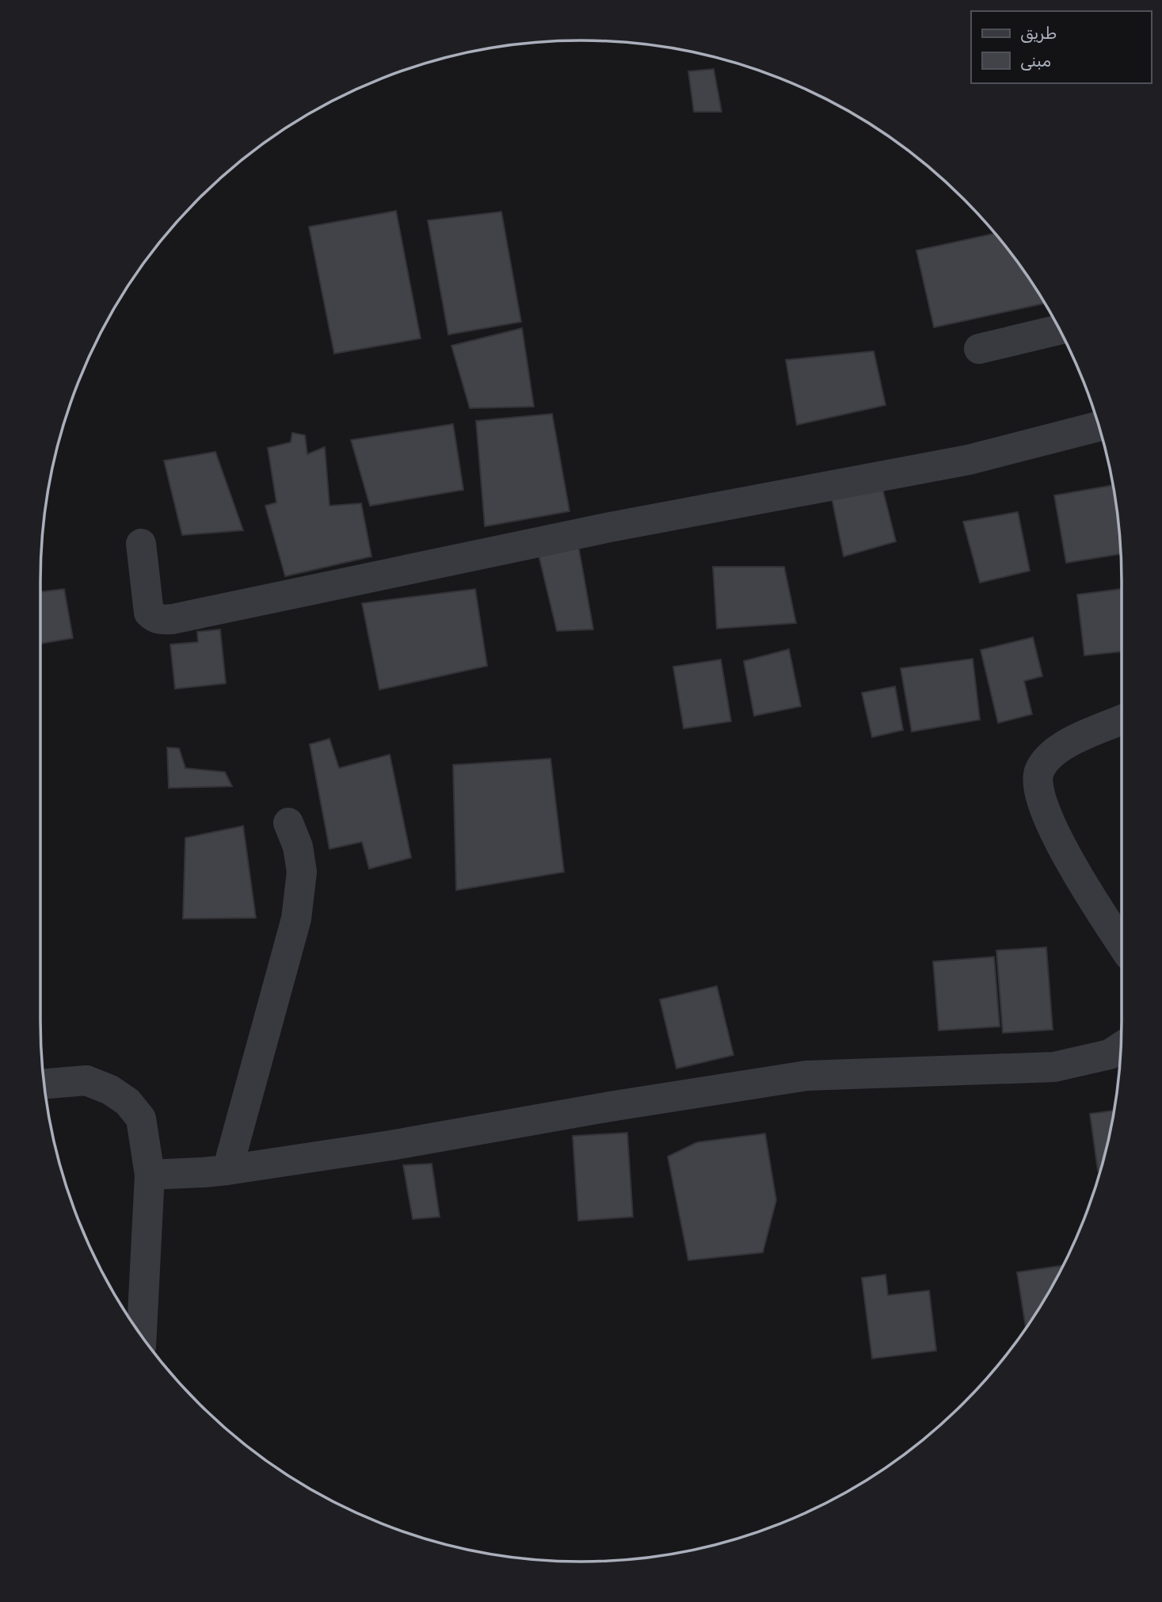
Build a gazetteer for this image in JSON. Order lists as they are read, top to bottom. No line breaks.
{"legend":["طريق","مبنى"]}
